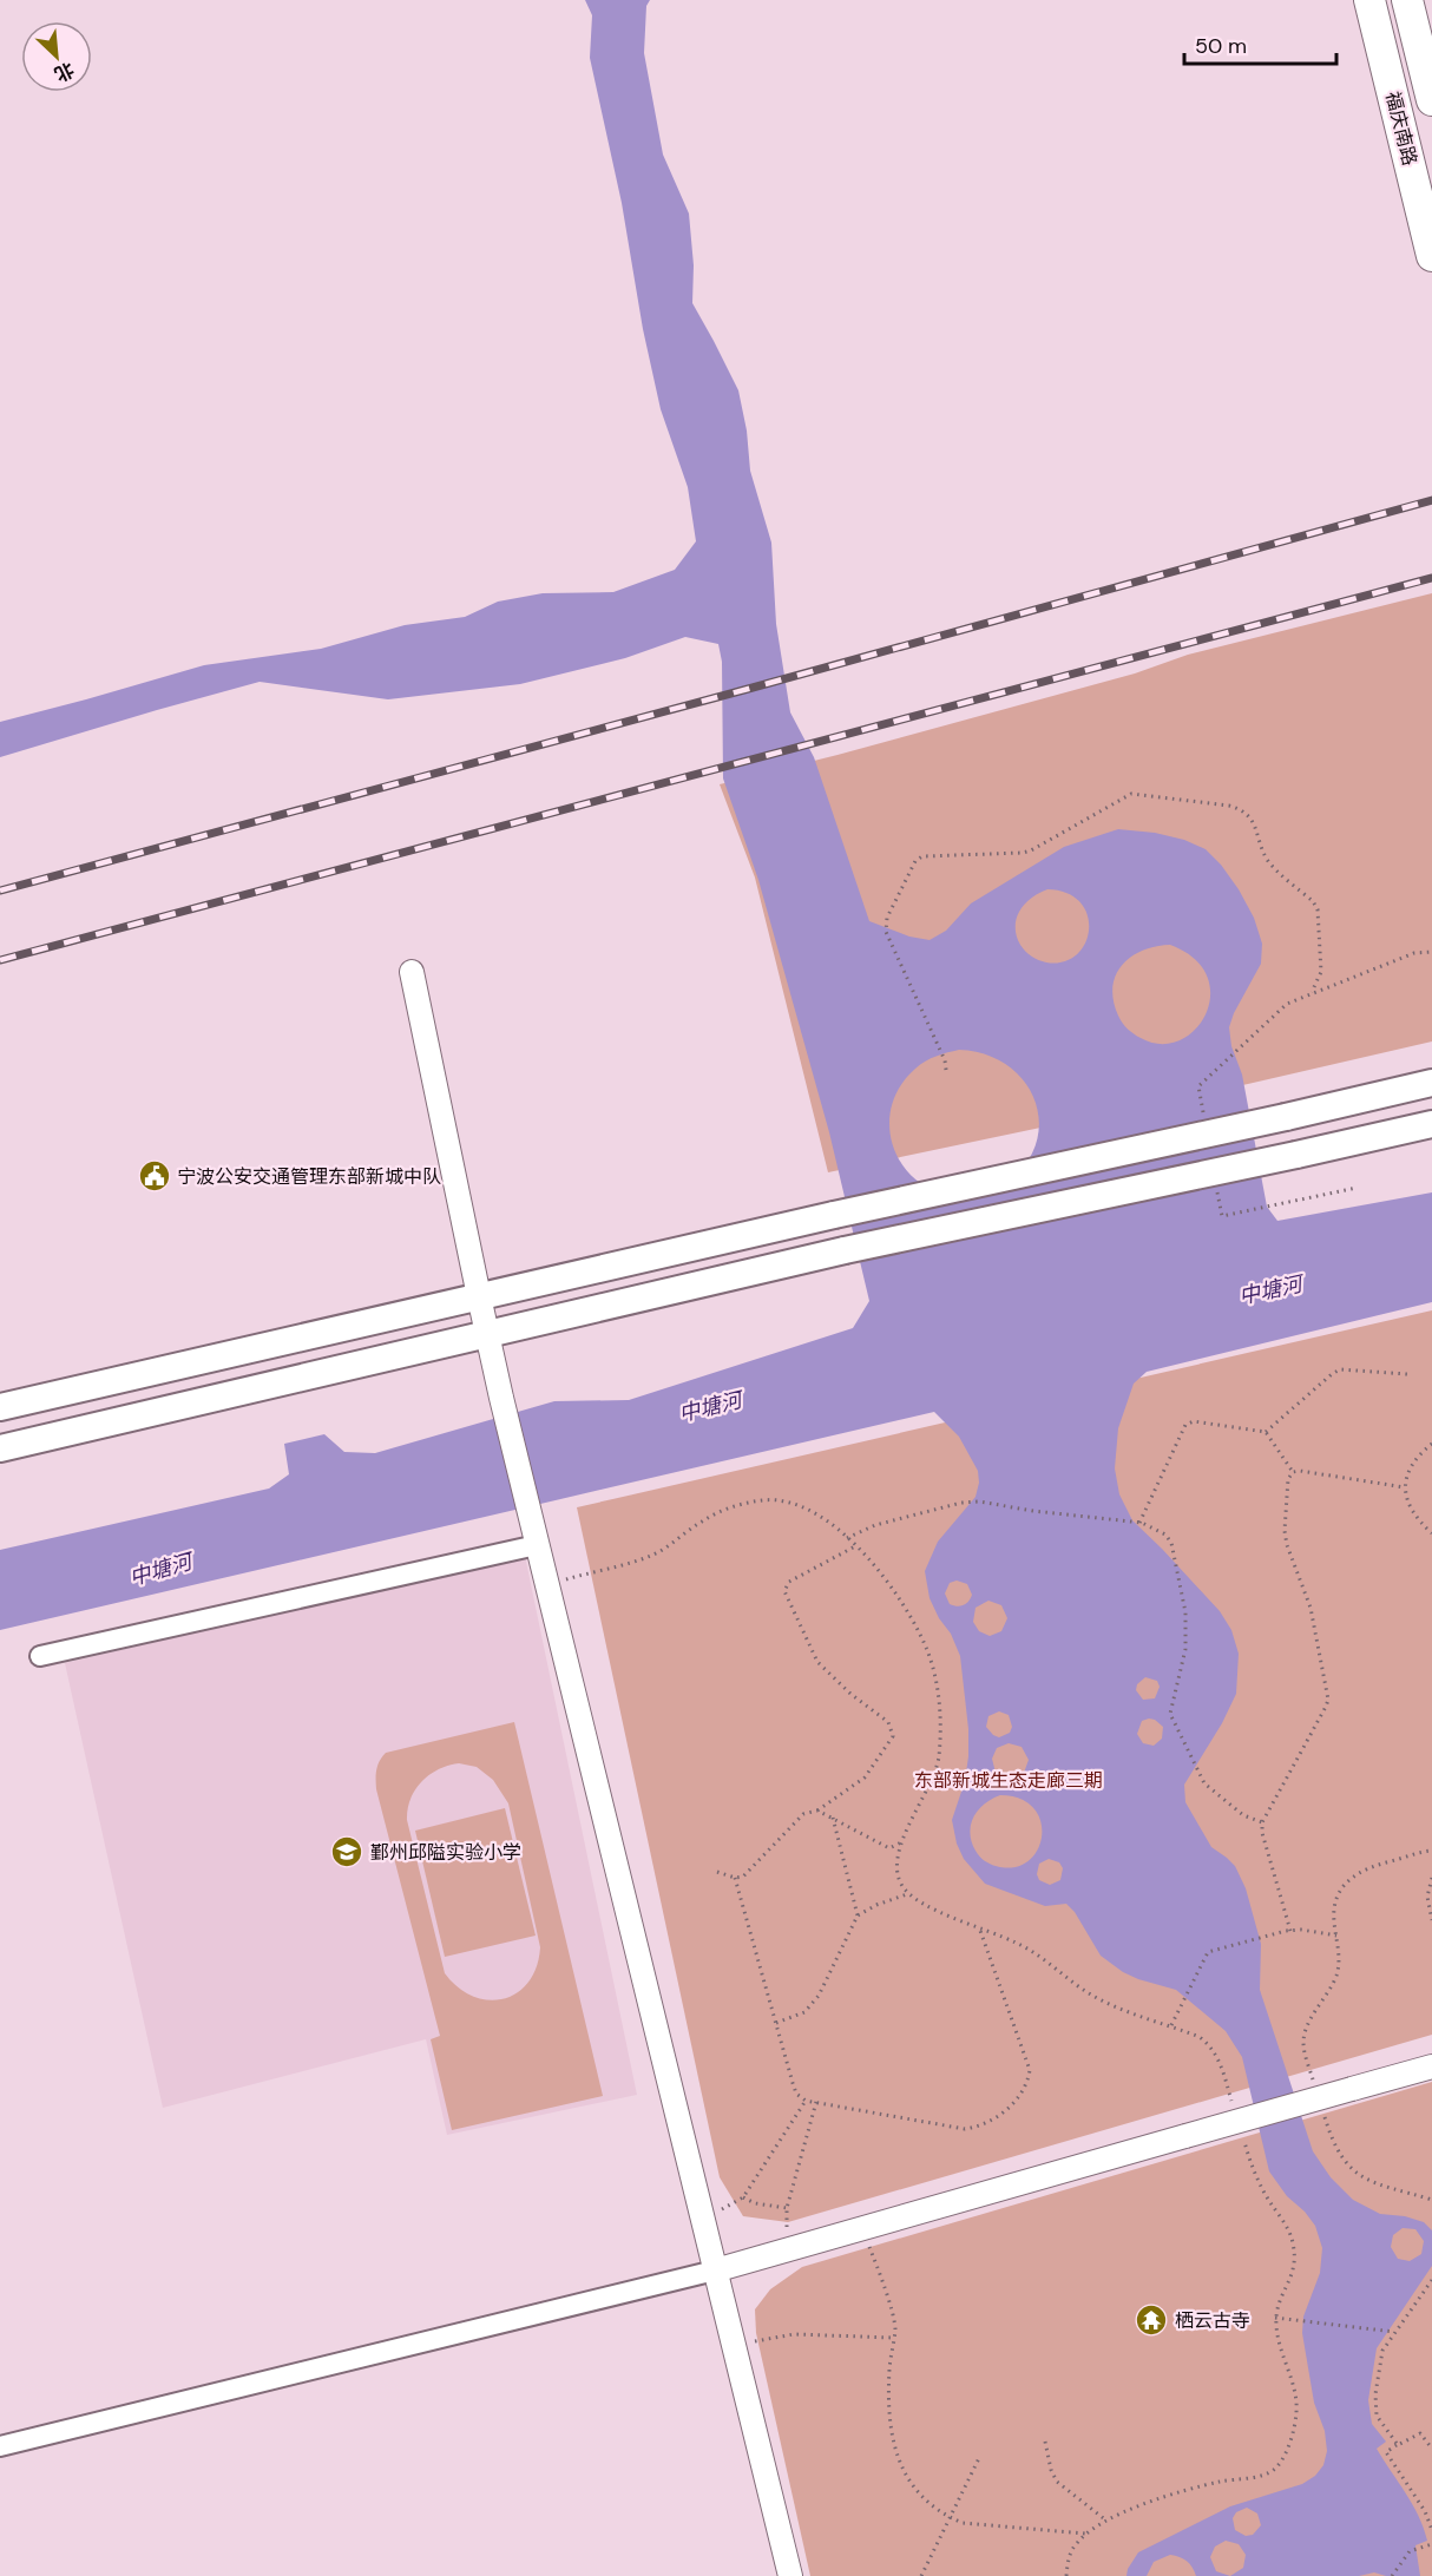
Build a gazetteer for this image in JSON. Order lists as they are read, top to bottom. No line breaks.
{"streets":{"main road":["福庆南路"]},"water":["中塘河"],"parks":["东部新城生态走廊三期"],"places":{"public building":["宁波公安交通管理东部新城中队"],"school or university":["鄞州邱隘实验小学"],"temple":["栖云古寺"]},"scale_bar":"50 m","north":"bottom right"}
